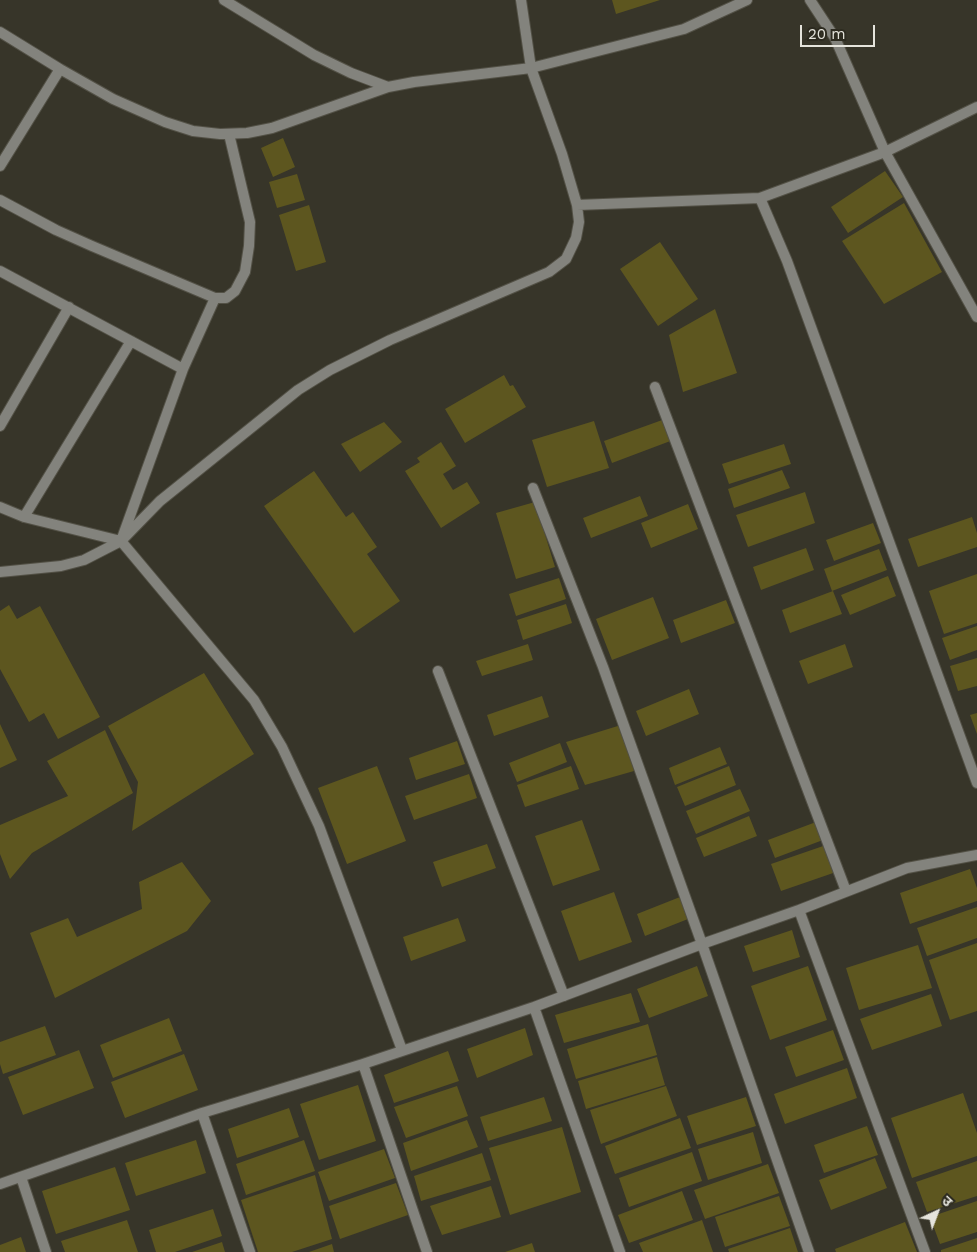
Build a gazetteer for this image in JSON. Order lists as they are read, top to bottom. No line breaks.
{"scale_bar":"20 m","north":"top right"}
